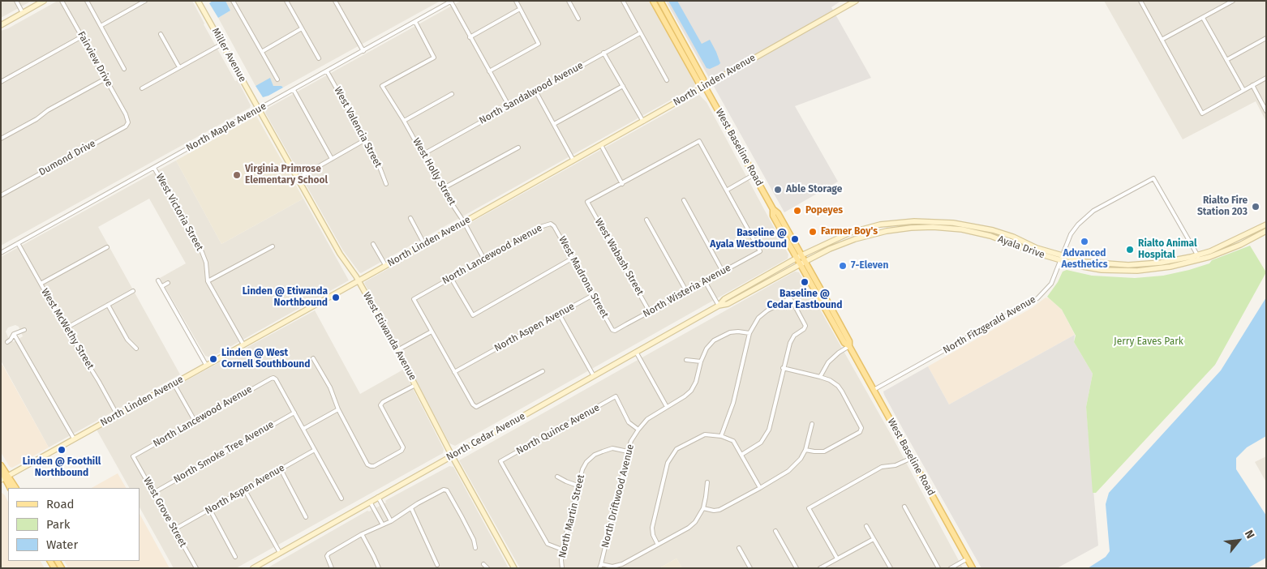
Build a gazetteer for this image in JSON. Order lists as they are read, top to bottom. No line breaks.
{"streets":{"main road":["West Baseline Road"],"street":["Miller Avenue","Fairview Drive","North Linden Avenue","North Sandalwood Avenue","North Maple Avenue","West Valencia Street","Dumond Drive","West Holly Street","West Victoria Street","Ayala Drive","North Lancewood Avenue","West Wabash Street","West Madrona Street","North Wisteria Avenue","North Fitzgerald Avenue","North Aspen Avenue","West McWethy Street","West Etiwanda Avenue","North Quince Avenue","North Cedar Avenue","North Smoke Tree Avenue","North Driftwood Avenue","West Grove Street","North Martin Street"]},"crossings":[["Miller Avenue","North Maple Avenue"],["Miller Avenue","West Etiwanda Avenue"],["Fairview Drive","Dumond Drive"],["North Linden Avenue","West Baseline Road"],["North Linden Avenue","West Holly Street"],["North Linden Avenue","West Victoria Street"],["North Linden Avenue","West McWethy Street"],["North Linden Avenue","West Etiwanda Avenue"],["North Sandalwood Avenue","West Holly Street"],["North Maple Avenue","West Valencia Street"],["North Maple Avenue","West Holly Street"],["North Maple Avenue","West Victoria Street"],["North Maple Avenue","West McWethy Street"],["North Maple Avenue","West Etiwanda Avenue"],["West Baseline Road","Ayala Drive"],["West Baseline Road","North Fitzgerald Avenue"],["West Baseline Road","North Cedar Avenue"],["West Holly Street","North Lancewood Avenue"],["Ayala Drive","North Fitzgerald Avenue"],["Ayala Drive","North Cedar Avenue"],["North Lancewood Avenue","West Madrona Street"],["North Lancewood Avenue","North Smoke Tree Avenue"],["North Lancewood Avenue","West Grove Street"],["West Wabash Street","North Wisteria Avenue"],["West Madrona Street","North Wisteria Avenue"],["West Madrona Street","North Aspen Avenue"],["North Aspen Avenue","West Grove Street"],["West Etiwanda Avenue","North Cedar Avenue"],["North Quince Avenue","North Driftwood Avenue"],["North Quince Avenue","North Martin Street"],["North Smoke Tree Avenue","West Grove Street"],["North Driftwood Avenue","North Martin Street"]],"parks":["Jerry Eaves Park"],"places":["Virginia Primrose Elementary School","Able Storage","Rialto Fire Station 203","Popeyes","Farmer Boy's","Baseline @ Ayala Westbound","Advanced Aesthetics","Rialto Animal Hospital","7-Eleven","Baseline @ Cedar Eastbound","Linden @ Etiwanda Northbound","Linden @ West Cornell Southbound","Linden @ Foothill Northbound"],"legend":["Road","Park","Water"],"north":"top right"}
